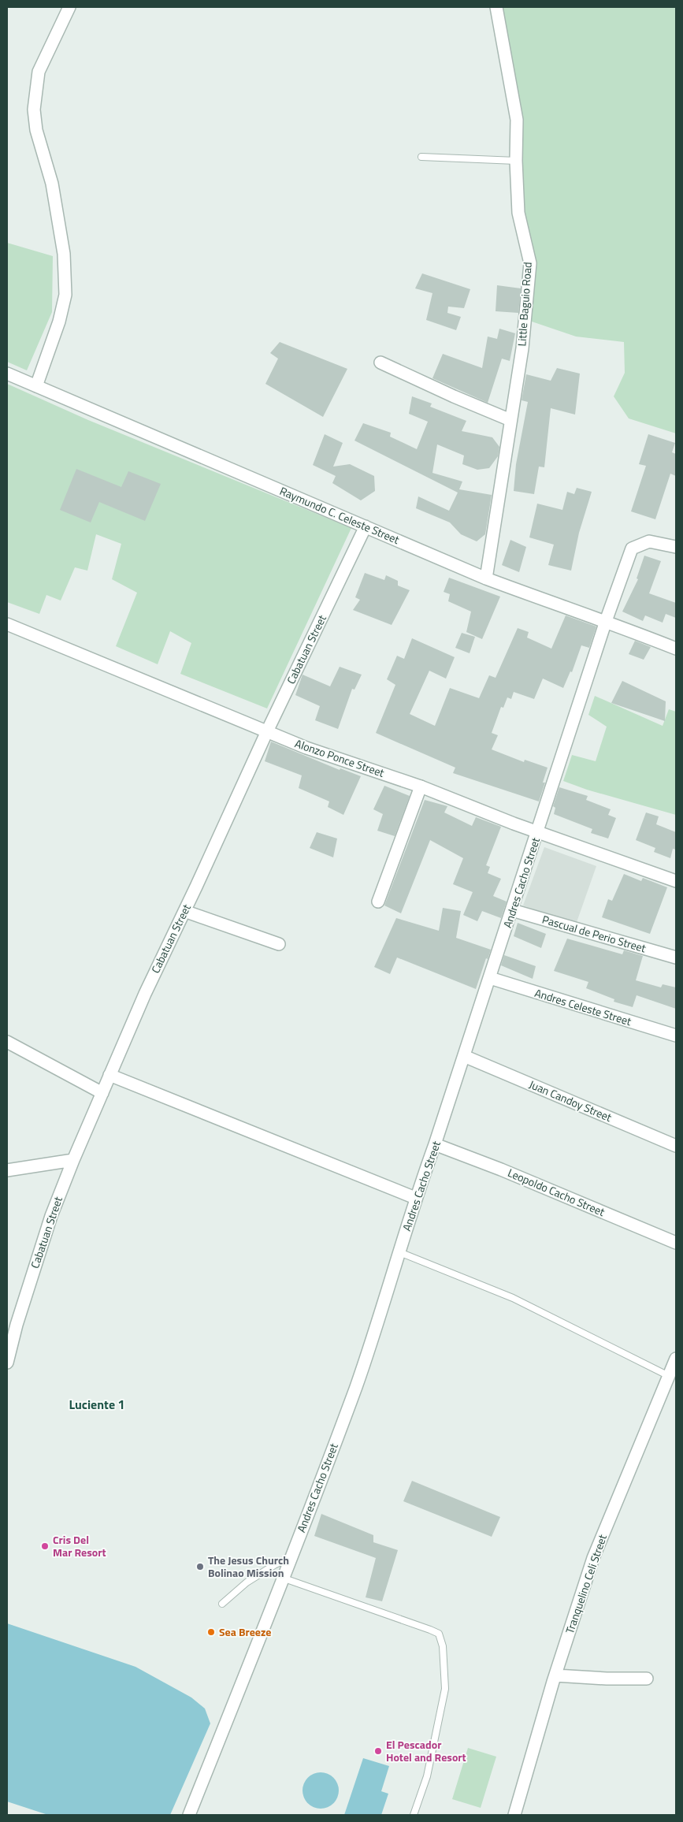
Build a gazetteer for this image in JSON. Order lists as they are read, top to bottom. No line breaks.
{"streets":{"street":["Little Baguio Road","Raymundo C. Celeste Street","Cabatuan Street","Alonzo Ponce Street","Andres Cacho Street","Pascual de Perio Street","Andres Celeste Street","Juan Candoy Street","Leopoldo Cacho Street","Tranquelino Celi Street"]},"crossings":[["Little Baguio Road","Raymundo C. Celeste Street"],["Raymundo C. Celeste Street","Cabatuan Street"],["Raymundo C. Celeste Street","Andres Cacho Street"],["Cabatuan Street","Alonzo Ponce Street"],["Alonzo Ponce Street","Andres Cacho Street"],["Andres Cacho Street","Pascual de Perio Street"],["Andres Cacho Street","Andres Celeste Street"],["Andres Cacho Street","Juan Candoy Street"],["Andres Cacho Street","Leopoldo Cacho Street"]],"districts":["Luciente 1"],"places":["Cris Del Mar Resort","The Jesus Church Bolinao Mission","Sea Breeze","El Pescador Hotel and Resort"]}
